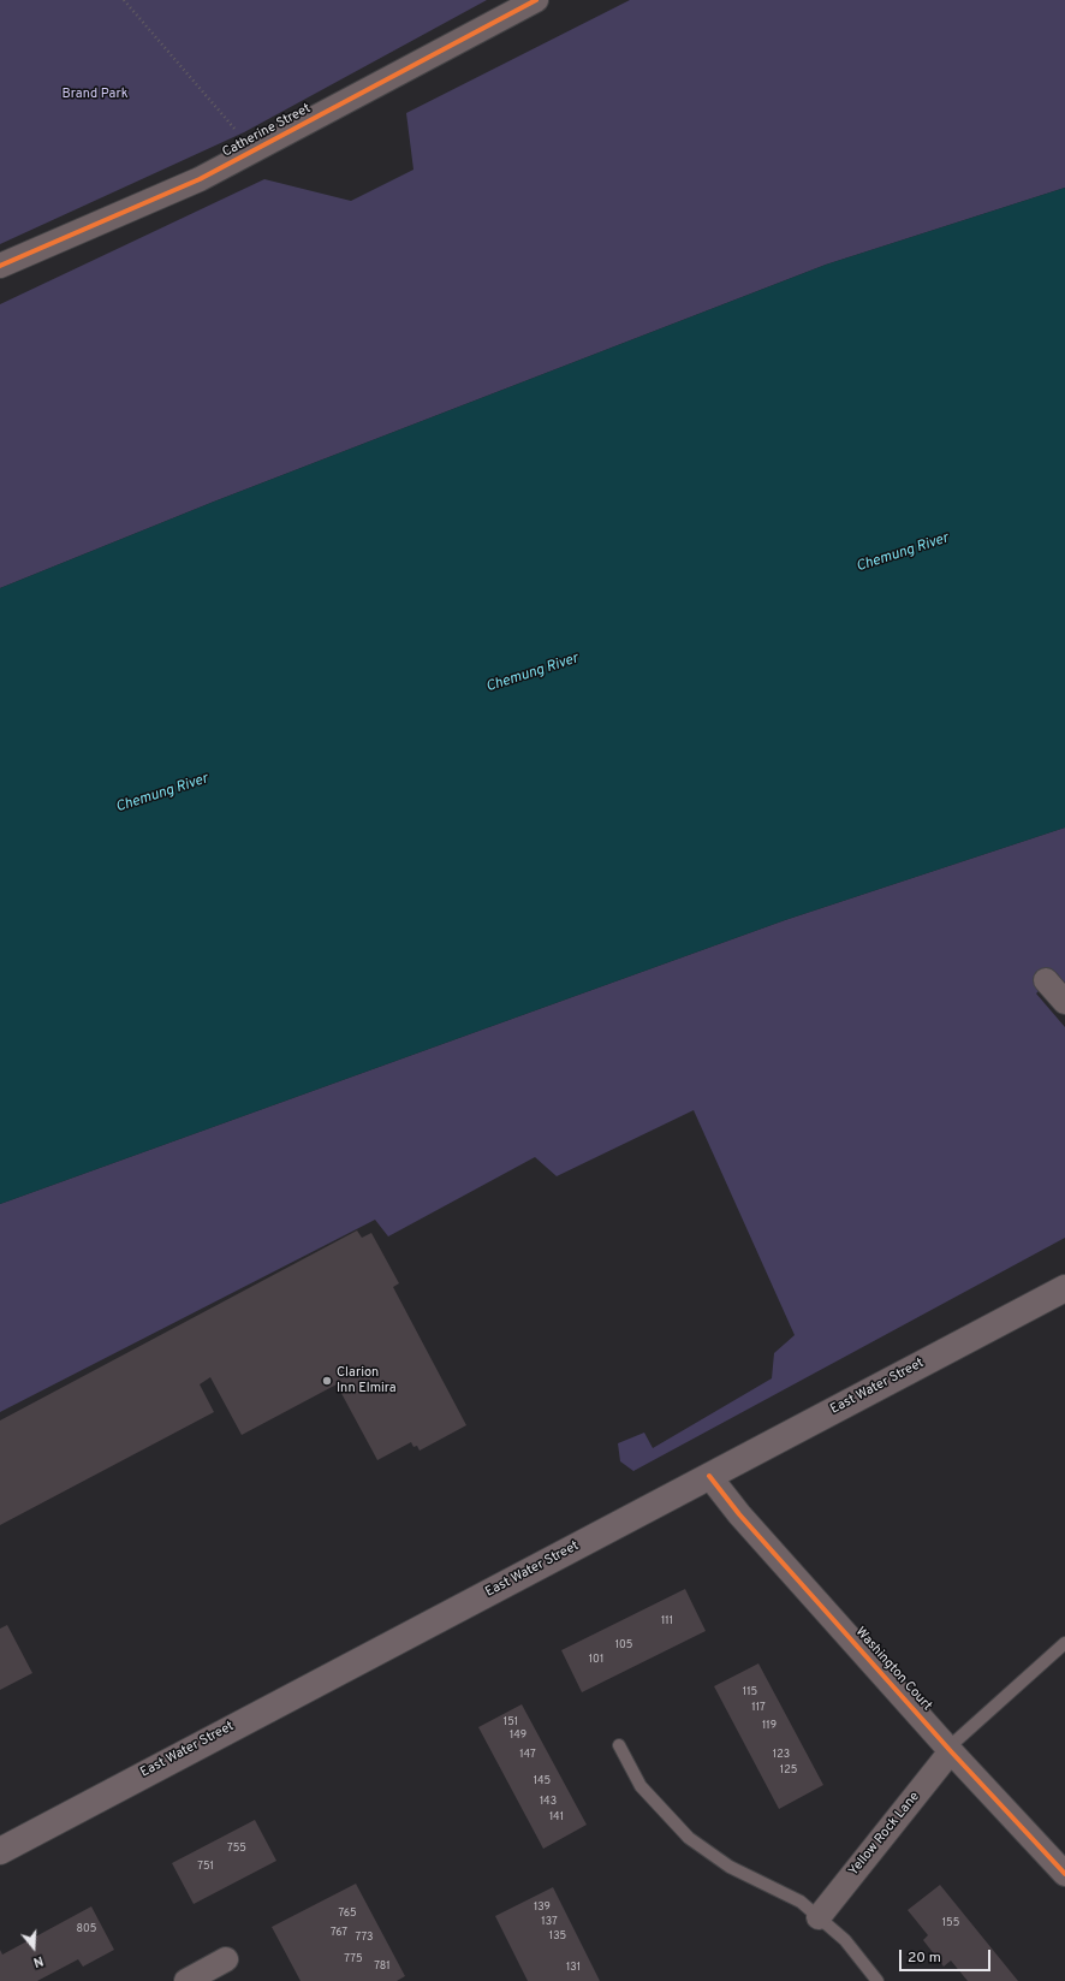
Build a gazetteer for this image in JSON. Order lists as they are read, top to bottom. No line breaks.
{"streets":{"main road":["East Water Street"],"street":["Catherine Street","Washington Court","Yellow Rock Lane"]},"crossings":[["East Water Street","Washington Court"],["Washington Court","Yellow Rock Lane"]],"water":["Chemung River"],"parks":["Brand Park"],"places":["Clarion Inn Elmira"],"house_numbers":["111","105","101","115","117","151","119","149","147","123","125","145","143","141","755","751","139","765","137","155","805","767","135","773","775","781","131"],"scale_bar":"20 m","north":"bottom"}
